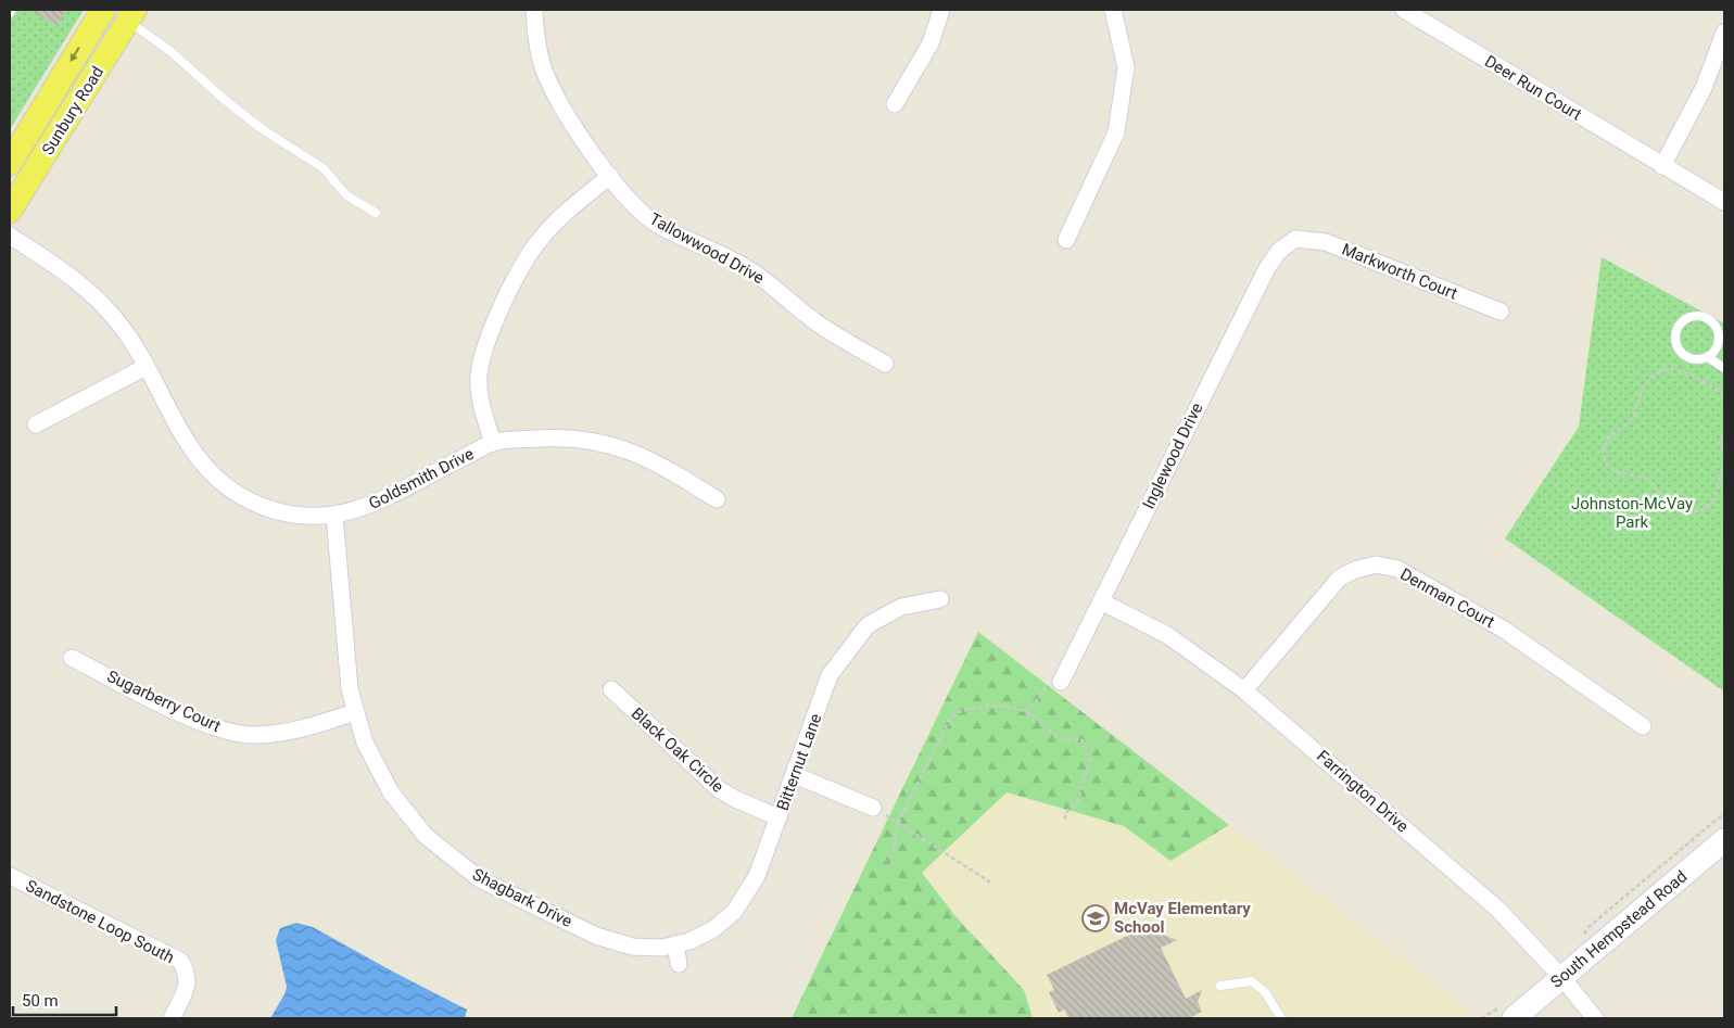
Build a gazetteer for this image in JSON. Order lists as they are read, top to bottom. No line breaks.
{"streets":{"main road":["Sunbury Road"],"street":["Deer Run Court","Tallowwood Drive","Markworth Court","Inglewood Drive","Goldsmith Drive","Denman Court","Sugarberry Court","Black Oak Circle","Bitternut Lane","Farrington Drive","Shagbark Drive","Sandstone Loop South","South Hempstead Road"]},"crossings":[["Markworth Court","Inglewood Drive"],["Inglewood Drive","Farrington Drive"],["Goldsmith Drive","Shagbark Drive"],["Denman Court","Farrington Drive"],["Sugarberry Court","Shagbark Drive"],["Black Oak Circle","Bitternut Lane"],["Bitternut Lane","Shagbark Drive"],["Farrington Drive","South Hempstead Road"]],"parks":["Johnston-McVay Park"],"places":{"school or university":["McVay Elementary School"]},"scale_bar":"50 m"}
